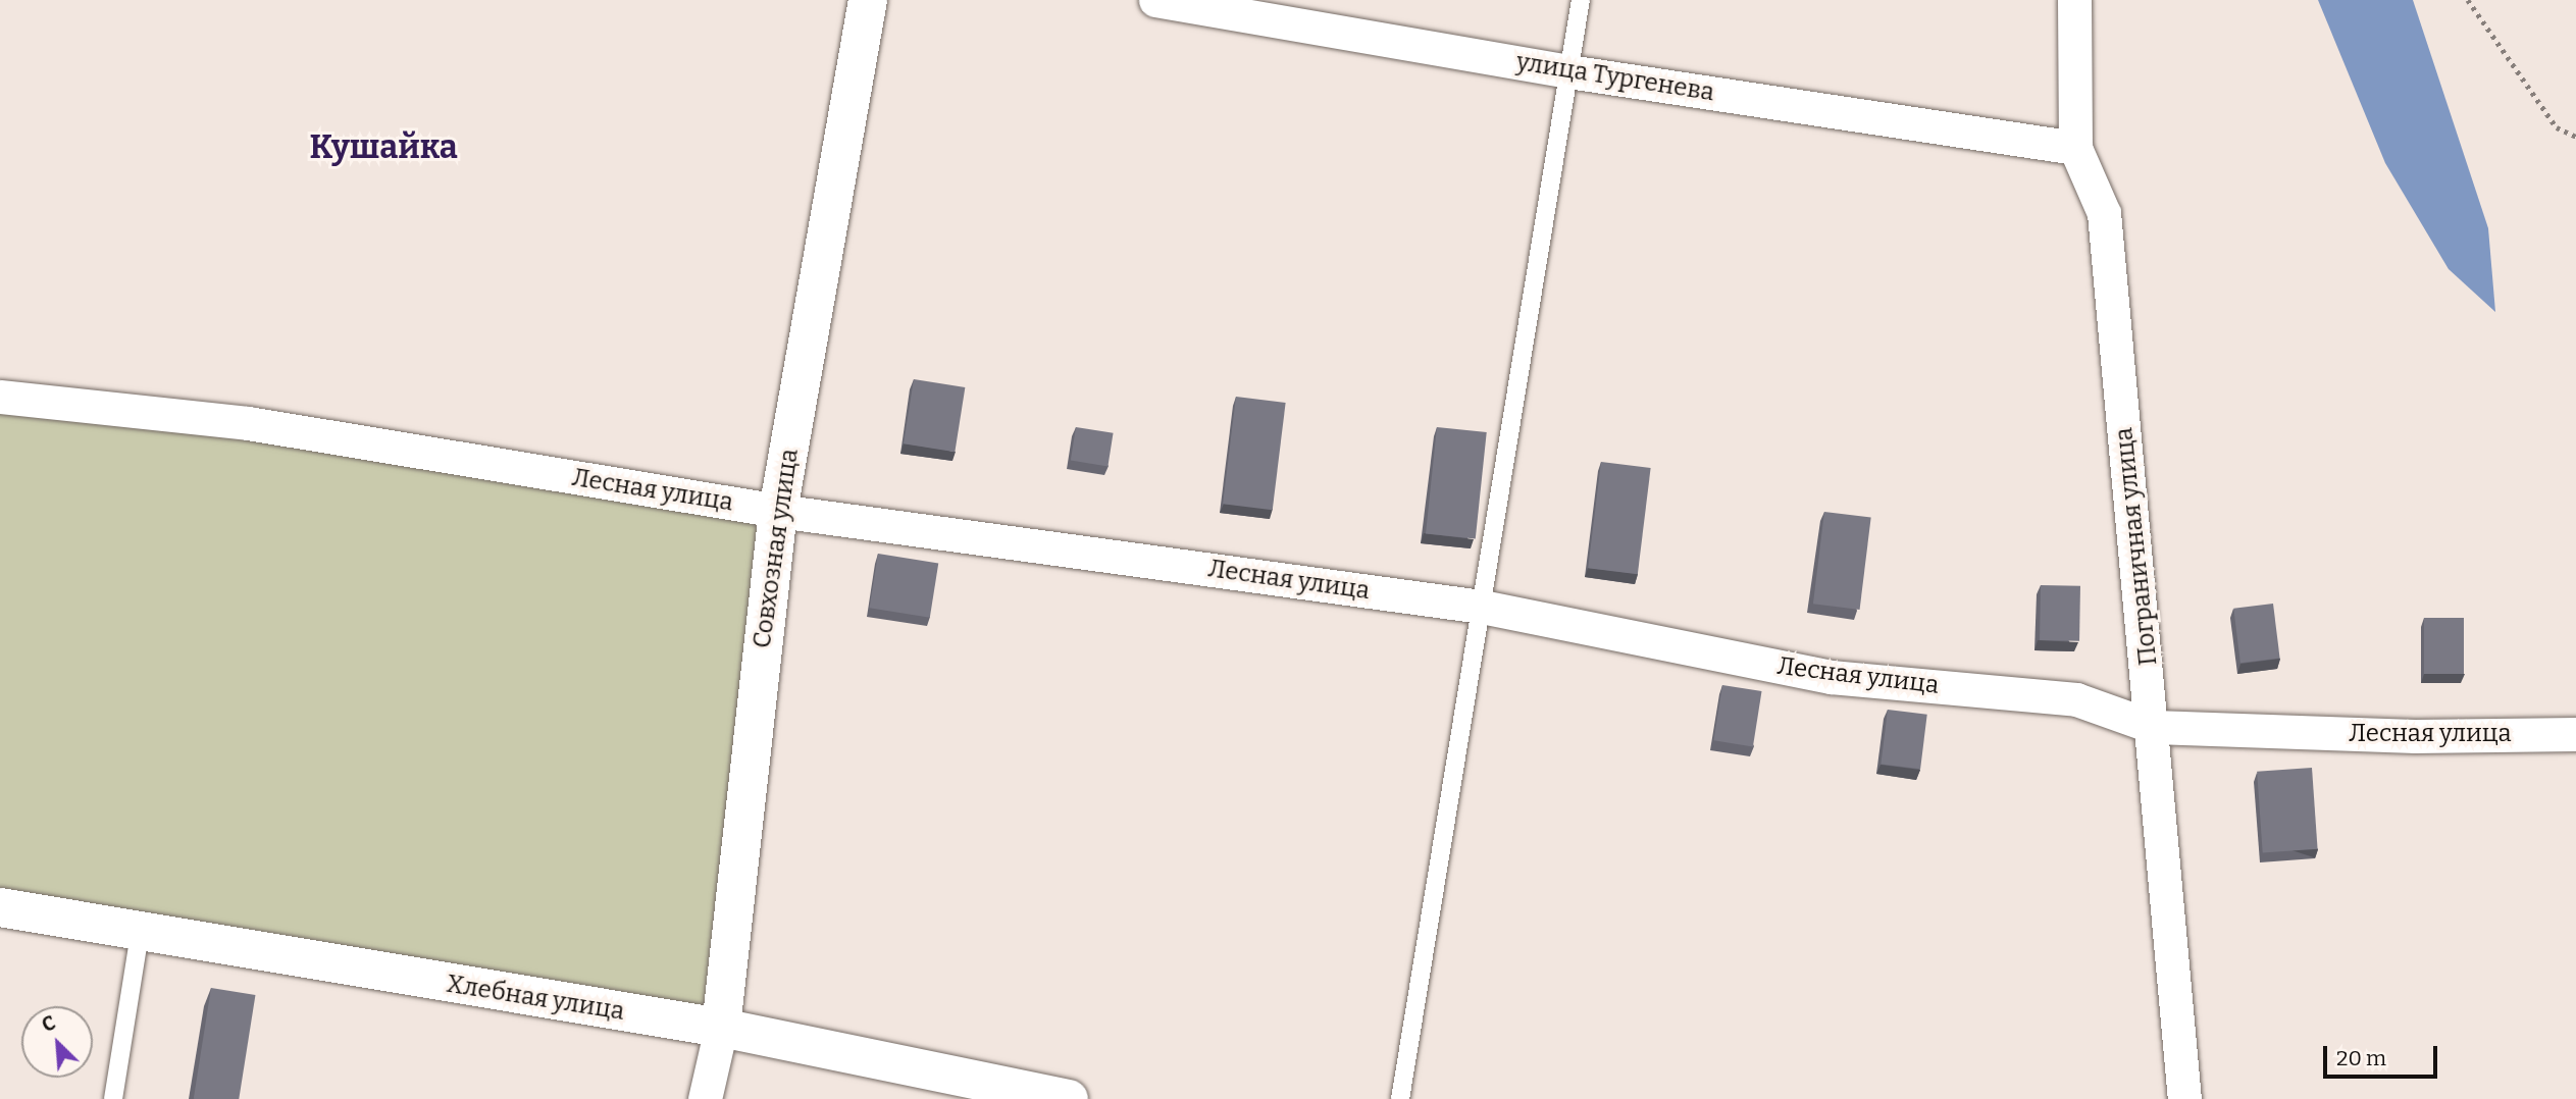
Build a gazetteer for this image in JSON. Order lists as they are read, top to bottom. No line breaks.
{"streets":{"street":["улица Тургенева","Лесная улица","Пограничная улица","Совхозная улица","Хлебная улица"]},"crossings":[["улица Тургенева","Пограничная улица"],["Лесная улица","Пограничная улица"],["Лесная улица","Совхозная улица"],["Совхозная улица","Хлебная улица"]],"districts":["Кушайка"],"scale_bar":"20 m","north":"top left"}
